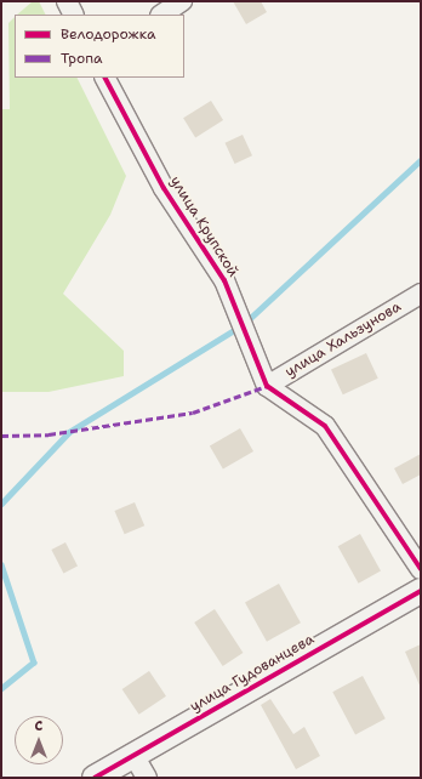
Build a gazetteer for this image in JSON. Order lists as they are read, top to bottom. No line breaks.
{"streets":{"street":["улица Крупской","улица Хальзунова","улица Гудованцева"]},"crossings":[["улица Крупской","улица Хальзунова"]],"legend":["Велодорожка","Тропа"],"north":"top"}
